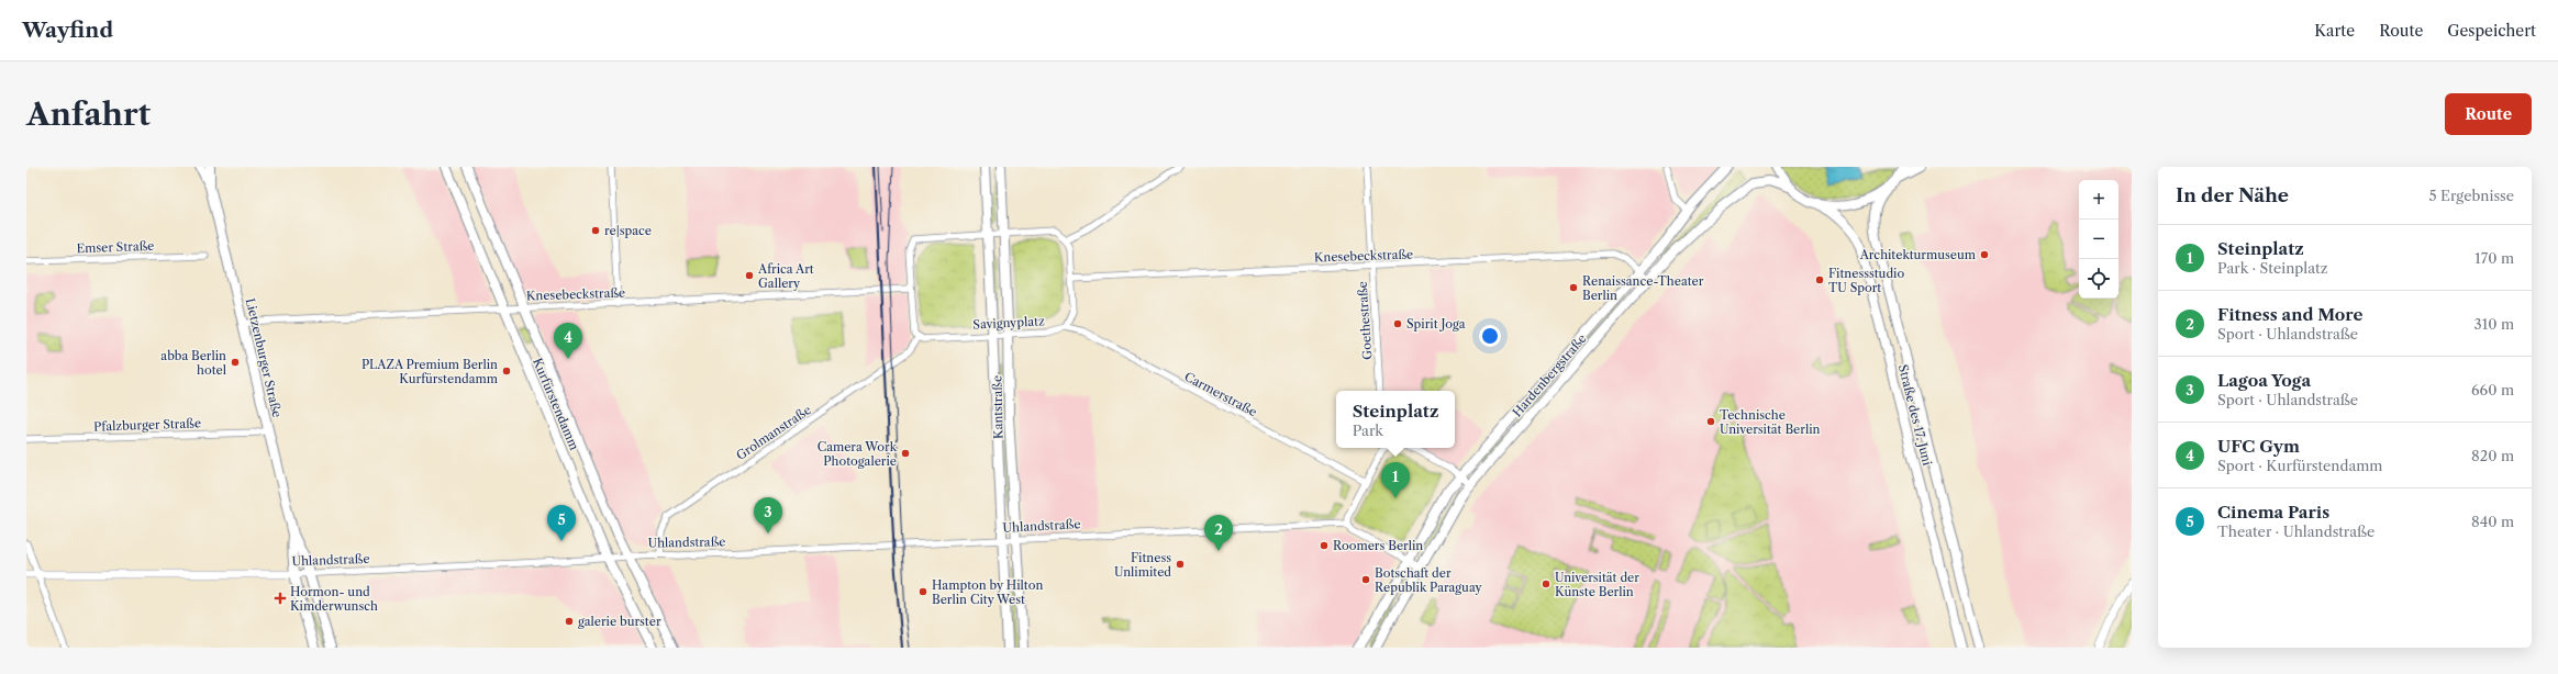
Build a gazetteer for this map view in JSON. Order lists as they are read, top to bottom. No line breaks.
{"streets":{"main road":["Lietzenburger Straße","Hardenbergstraße","Kurfürstendamm","Kantstraße","Straße des 17. Juni"],"street":["Emser Straße","Knesebeckstraße","Goethestraße","Savignyplatz","Carmerstraße","Pfalzburger Straße","Grolmanstraße","Uhlandstraße"]},"crossings":[["Knesebeckstraße","Goethestraße"],["Knesebeckstraße","Lietzenburger Straße"],["Knesebeckstraße","Hardenbergstraße"],["Knesebeckstraße","Kurfürstendamm"],["Savignyplatz","Carmerstraße"],["Savignyplatz","Kantstraße"],["Savignyplatz","Grolmanstraße"],["Lietzenburger Straße","Pfalzburger Straße"],["Lietzenburger Straße","Uhlandstraße"],["Hardenbergstraße","Straße des 17. Juni"],["Kurfürstendamm","Uhlandstraße"],["Kantstraße","Uhlandstraße"],["Grolmanstraße","Uhlandstraße"]],"places":{"other":["re|space","Architekturmuseum","Africa Art Gallery","Fitnessstudio TU Sport","Renaissance-Theater Berlin","Spirit Joga","abba Berlin hotel","PLAZA Premium Berlin Kurfürstendamm","Technische Universität Berlin","Camera Work Photogalerie","Roomers Berlin","Fitness Unlimited","Botschaft der Republik Paraguay","Universität der Künste Berlin","Hampton by Hilton Berlin City West","galerie burster"],"health":["Hormon- und Kimderwunsch"]},"page":{"header":"Wayfind","nav":["Karte","Route","Gespeichert"],"buttons":"Route","title":"Anfahrt","heading":["In der Nähe","5 Ergebnisse"],"map_buttons":["+","−"],"list":[{"mark":"1","name":"Steinplatz","note":"Park · Steinplatz","value":"170 m"},{"mark":"2","name":"Fitness and More","note":"Sport · Uhlandstraße","value":"310 m"},{"mark":"3","name":"Lagoa Yoga","note":"Sport · Uhlandstraße","value":"660 m"},{"mark":"4","name":"UFC Gym","note":"Sport · Kurfürstendamm","value":"820 m"},{"mark":"5","name":"Cinema Paris","note":"Theater · Uhlandstraße","value":"840 m"}],"pins":["4","1","3","5","2"],"popup":["Steinplatz","Park"]}}
